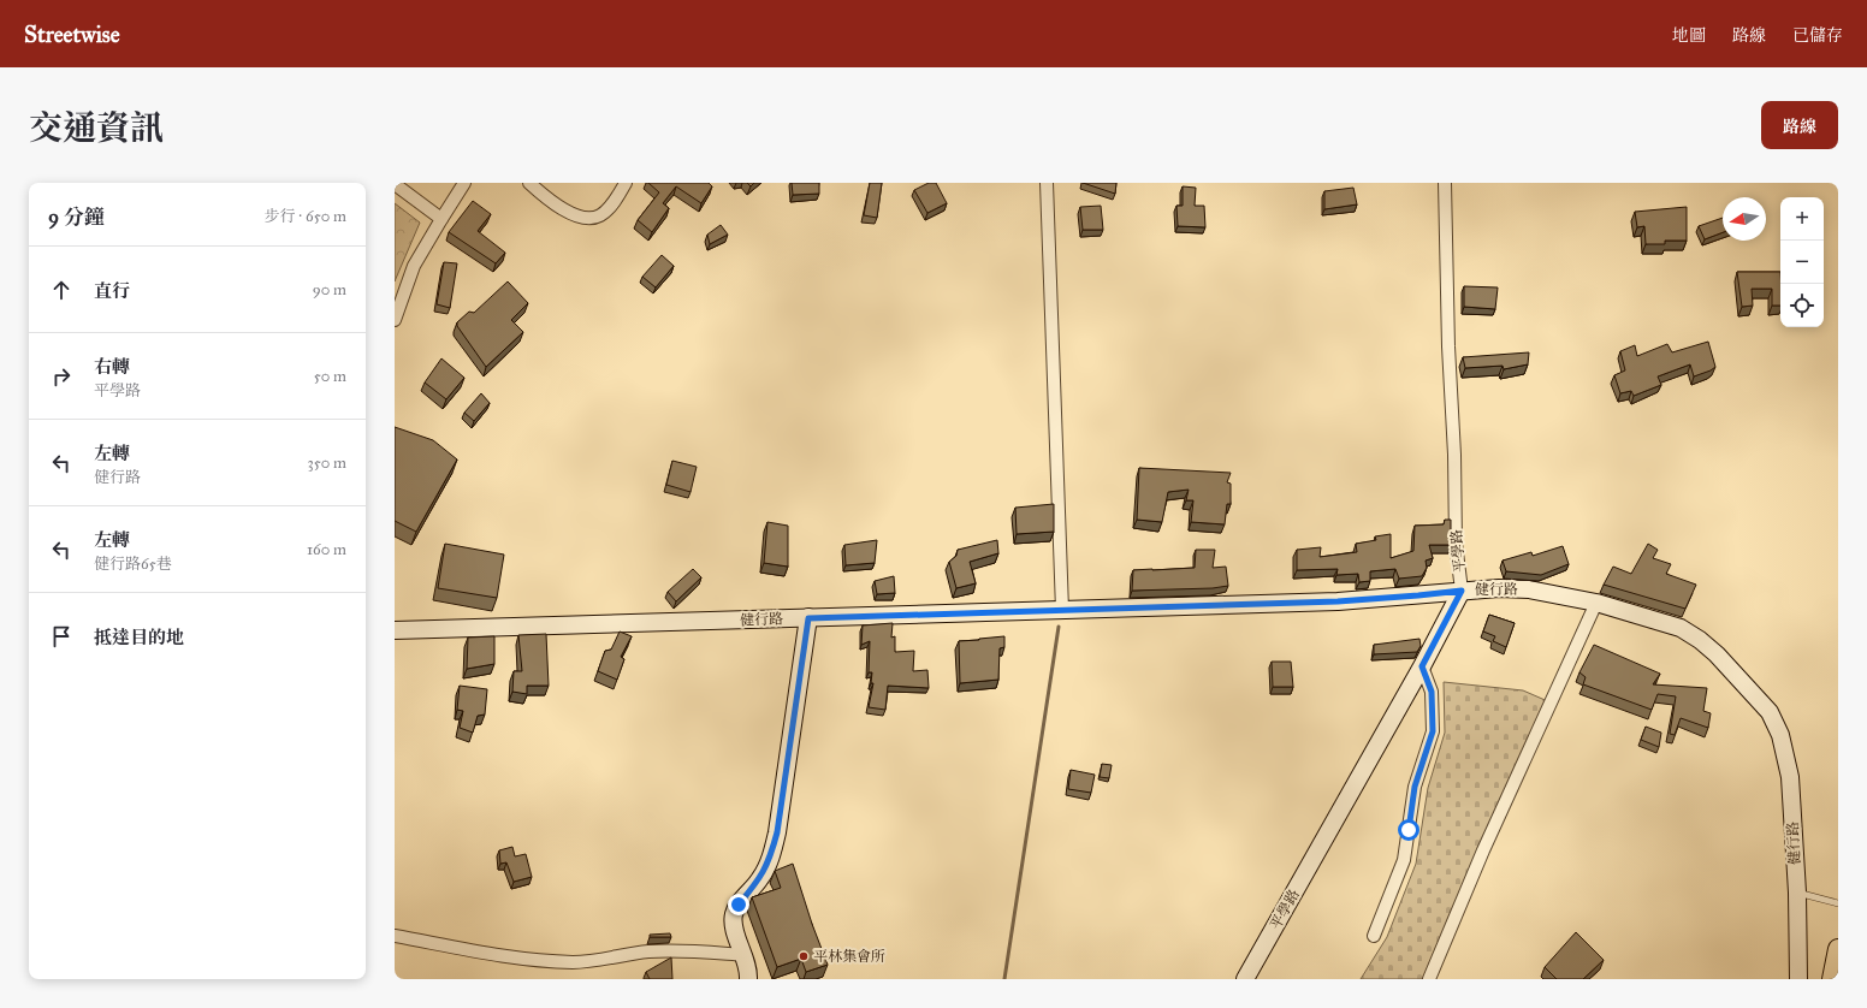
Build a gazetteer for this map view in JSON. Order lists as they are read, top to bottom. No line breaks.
{"streets":{"street":["平學路","健行路"]},"crossings":[["平學路","健行路"]],"places":["平林集會所"],"north":"left","page":{"header":"Streetwise","nav":["地圖","路線","已儲存"],"title":"交通資訊","buttons":"路線","heading":["9 分鐘","步行 · 650 m"],"map_buttons":["+","−"],"list":[["直行","90 m"],["右轉","平學路","50 m"],["左轉","健行路","350 m"],["左轉","健行路65巷","160 m"],"抵達目的地"]}}
